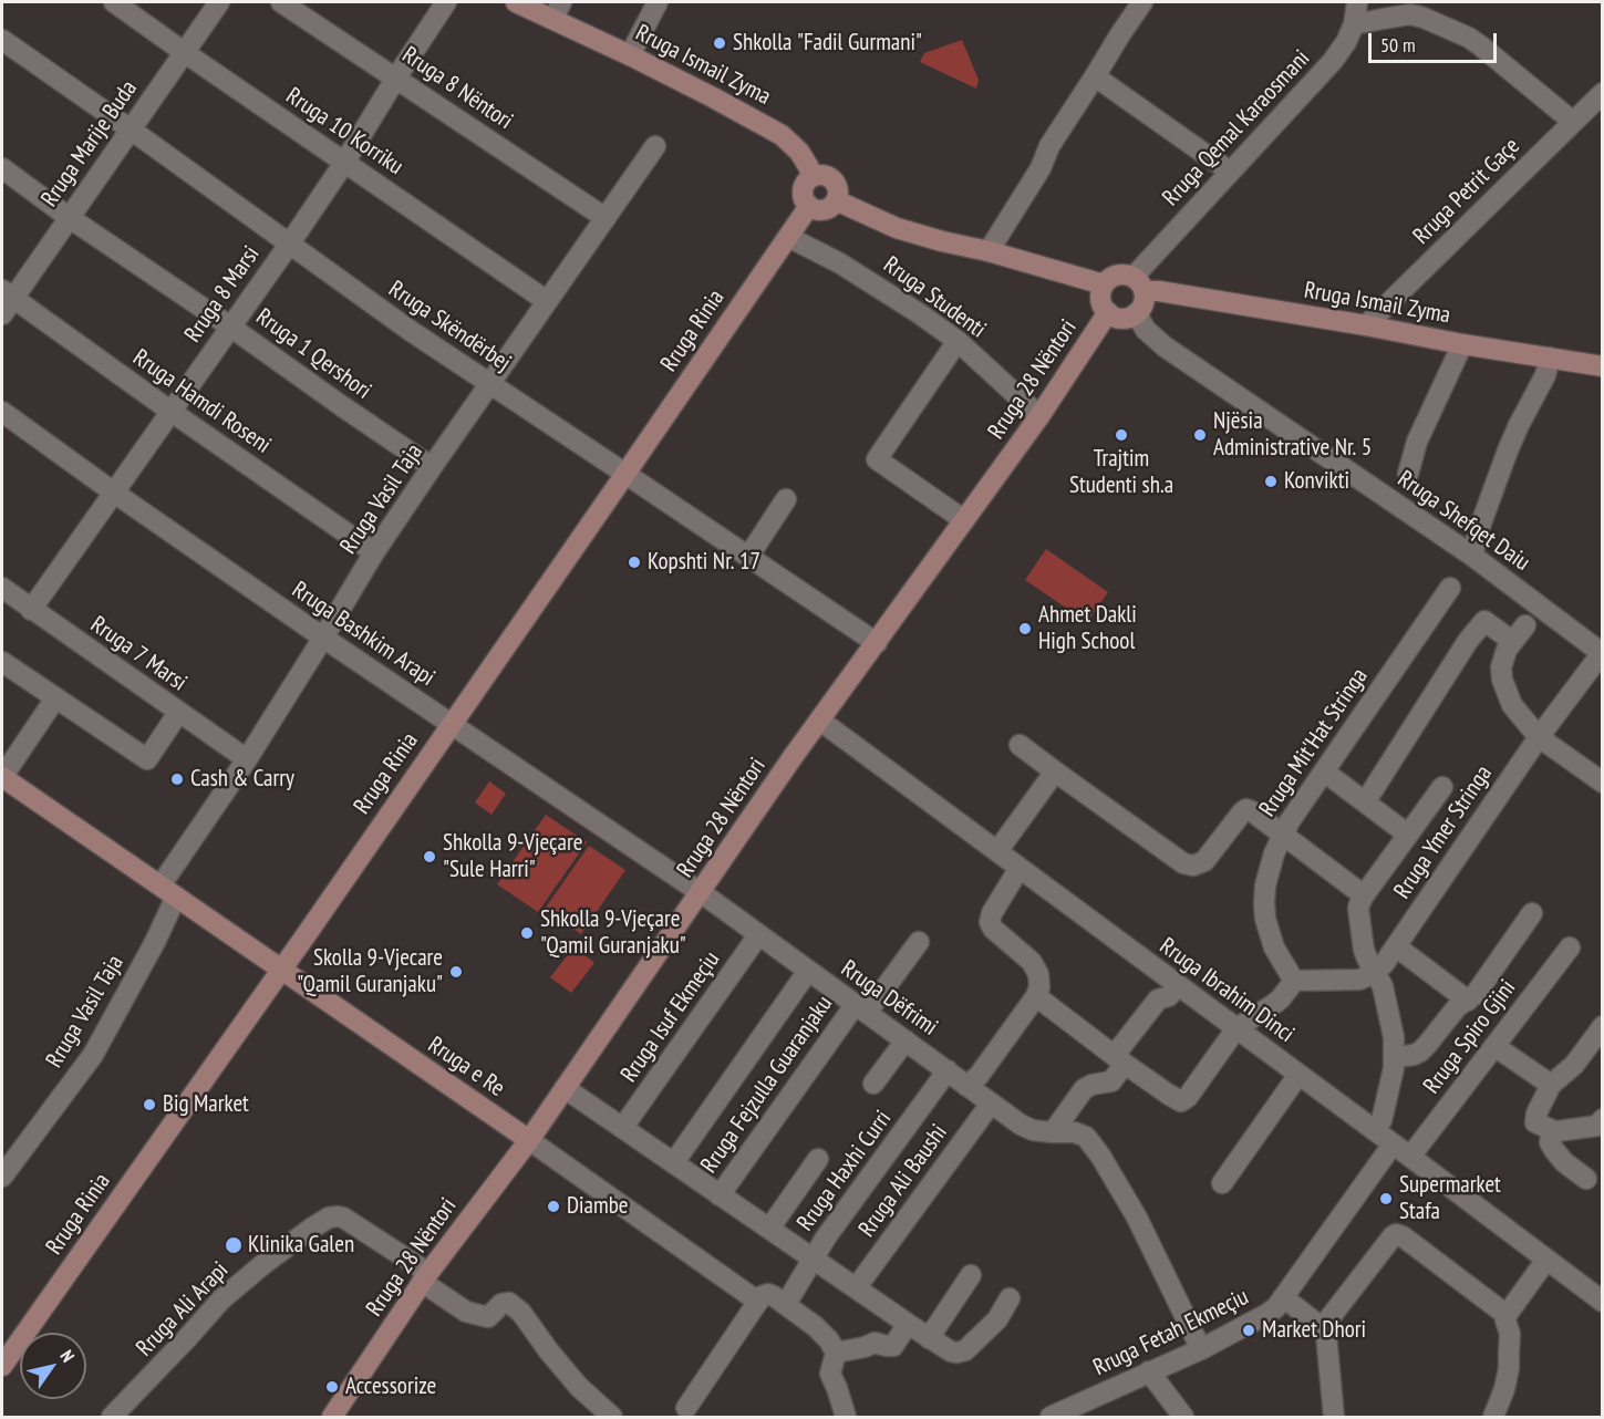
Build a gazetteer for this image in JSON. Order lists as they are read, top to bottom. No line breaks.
{"streets":{"main road":["Rruga Ismail Zyma","Rruga Rinia","Rruga 28 Nëntori","Rruga e Re"],"street":["Rruga 8 Nëntori","Rruga Qemal Karaosmani","Rruga 10 Korriku","Rruga Marije Buda","Rruga Petrit Gaçe","Rruga 8 Marsi","Rruga Studenti","Rruga Skëndërbej","Rruga 1 Qershori","Rruga Hamdi Roseni","Rruga Vasil Taja","Rruga Shefqet Daiu","Rruga Bashkim Arapi","Rruga 7 Marsi","Rruga Mit'Hat Stringa","Rruga Ymer Stringa","Rruga Ibrahim Dinci","Rruga Dëfrimi","Rruga Isuf Ekmeçiu","Rruga Spiro Gjini","Rruga Fejzulla Guaranjaku","Rruga Haxhi Curri","Rruga Ali Baushi","Rruga Ali Arapi","Rruga Fetah Ekmeçiu"]},"crossings":[["Rruga Ismail Zyma","Rruga Qemal Karaosmani"],["Rruga Ismail Zyma","Rruga Petrit Gaçe"],["Rruga Ismail Zyma","Rruga Rinia"],["Rruga Ismail Zyma","Rruga 28 Nëntori"],["Rruga Ismail Zyma","Rruga Shefqet Daiu"],["Rruga 8 Nëntori","Rruga 8 Marsi"],["Rruga 8 Nëntori","Rruga Vasil Taja"],["Rruga Qemal Karaosmani","Rruga 28 Nëntori"],["Rruga Qemal Karaosmani","Rruga Shefqet Daiu"],["Rruga 10 Korriku","Rruga Marije Buda"],["Rruga 10 Korriku","Rruga 8 Marsi"],["Rruga 10 Korriku","Rruga Vasil Taja"],["Rruga Marije Buda","Rruga Skëndërbej"],["Rruga Marije Buda","Rruga 1 Qershori"],["Rruga Marije Buda","Rruga Hamdi Roseni"],["Rruga 8 Marsi","Rruga Skëndërbej"],["Rruga 8 Marsi","Rruga 1 Qershori"],["Rruga 8 Marsi","Rruga Hamdi Roseni"],["Rruga 8 Marsi","Rruga Bashkim Arapi"],["Rruga 8 Marsi","Rruga 7 Marsi"],["Rruga Studenti","Rruga Rinia"],["Rruga Studenti","Rruga 28 Nëntori"],["Rruga Skëndërbej","Rruga Rinia"],["Rruga Skëndërbej","Rruga 28 Nëntori"],["Rruga Skëndërbej","Rruga Vasil Taja"],["Rruga Rinia","Rruga Bashkim Arapi"],["Rruga Rinia","Rruga e Re"],["Rruga 1 Qershori","Rruga Vasil Taja"],["Rruga 28 Nëntori","Rruga Shefqet Daiu"],["Rruga 28 Nëntori","Rruga Bashkim Arapi"],["Rruga 28 Nëntori","Rruga Ibrahim Dinci"],["Rruga 28 Nëntori","Rruga Dëfrimi"],["Rruga 28 Nëntori","Rruga e Re"],["Rruga 28 Nëntori","Rruga Ali Arapi"],["Rruga Hamdi Roseni","Rruga Vasil Taja"],["Rruga Vasil Taja","Rruga Bashkim Arapi"],["Rruga Vasil Taja","Rruga 7 Marsi"],["Rruga Vasil Taja","Rruga e Re"],["Rruga Shefqet Daiu","Rruga Ymer Stringa"],["Rruga Bashkim Arapi","Rruga Dëfrimi"],["Rruga Ibrahim Dinci","Rruga Spiro Gjini"],["Rruga Ibrahim Dinci","Rruga Fetah Ekmeçiu"],["Rruga Dëfrimi","Rruga Isuf Ekmeçiu"],["Rruga Dëfrimi","Rruga Fejzulla Guaranjaku"],["Rruga Dëfrimi","Rruga Haxhi Curri"],["Rruga Dëfrimi","Rruga Ali Baushi"],["Rruga Dëfrimi","Rruga Fetah Ekmeçiu"]],"places":["Shkolla \"Fadil Gurmani\"","Trajtim Studenti sh.a","Njësia Administrative Nr. 5","Konvikti","Kopshti Nr. 17","Ahmet Dakli High School","Cash & Carry","Shkolla 9-Vjeçare \"Sule Harri\"","Shkolla 9-Vjeçare \"Qamil Guranjaku\"","Skolla 9-Vjecare \"Qamil Guranjaku\"","Big Market","Supermarket Stafa","Diambe","Klinika Galen","Market Dhori","Accessorize"],"scale_bar":"50 m","north":"top right"}
